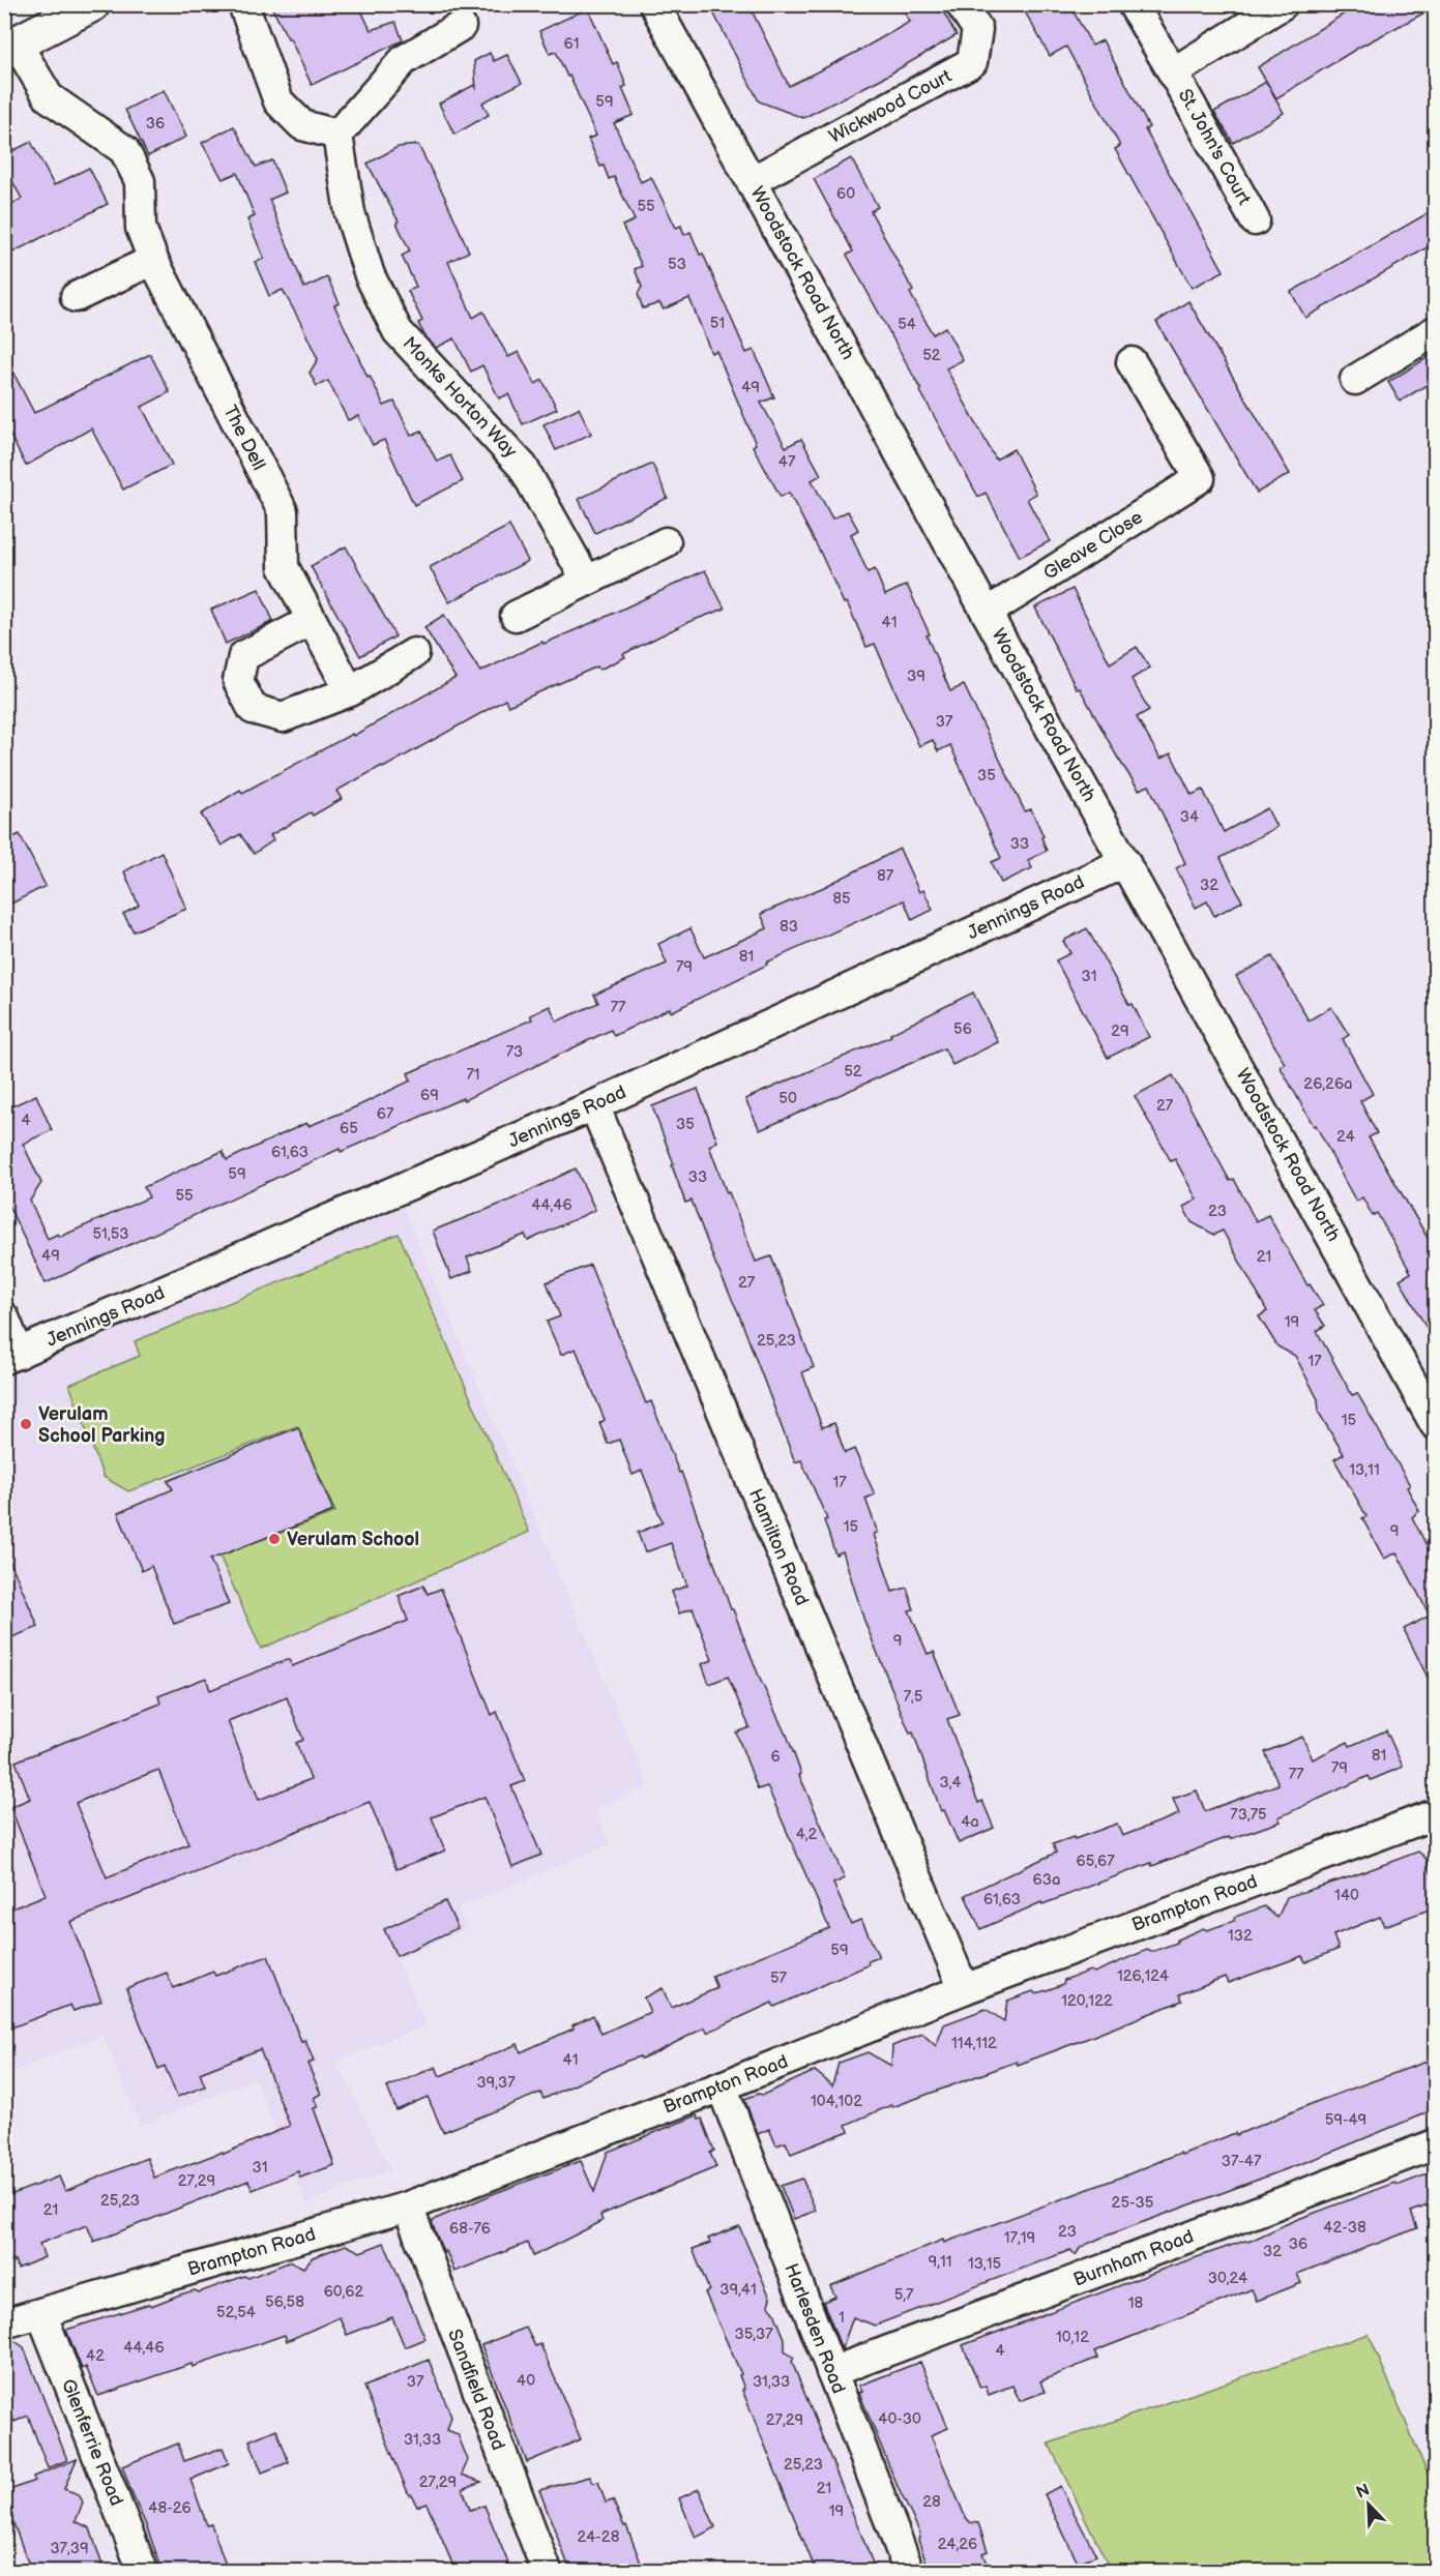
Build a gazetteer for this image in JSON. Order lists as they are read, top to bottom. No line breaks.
{"streets":{"street":["Wickwood Court","St. John's Court","Woodstock Road North","Monks Horton Way","The Dell","Gleave Close","Jennings Road","Hamilton Road","Brampton Road","Burnham Road","Harlesden Road","Sandfield Road","Glenferrie Road"]},"crossings":[["Wickwood Court","Woodstock Road North"],["Woodstock Road North","Gleave Close"],["Woodstock Road North","Jennings Road"],["Jennings Road","Hamilton Road"],["Hamilton Road","Brampton Road"],["Brampton Road","Harlesden Road"],["Brampton Road","Sandfield Road"],["Brampton Road","Glenferrie Road"],["Burnham Road","Harlesden Road"]],"places":["Verulam School Parking","Verulam School"],"house_numbers":["61","59","36","60","55","53","51","54","52","49","47","41","39","37","35","34","33","87","32","85","83","81","79","31","77","56","29","73","52","71","26,26a","69","50","27","67","4","35","65","24","61,63","59","33","55","44,46","23","51,53","49","21","27","19","25,23","17","15","13,11","17","15","9","9","7,5","81","6","79","77","3,4","73,75","4a","4,2","65,67","63a","140","61,63","132","59","126,124","57","120,122","114,112","41","39,37","104,102","59-49","37-47","31","27,29","25,23","25-35","21","42-38","68-76","23","17,19","36","32","9,11","13,15","30,24","39,41","60,62","5,7","56,58","18","52,54","1","35,37","10,12","44,46","4","42","40","37","31,33","40-30","27,29","31,33","25,23","27,29","21","28","48-26","19","24-28","24,26","37,39"],"north":"top left"}
